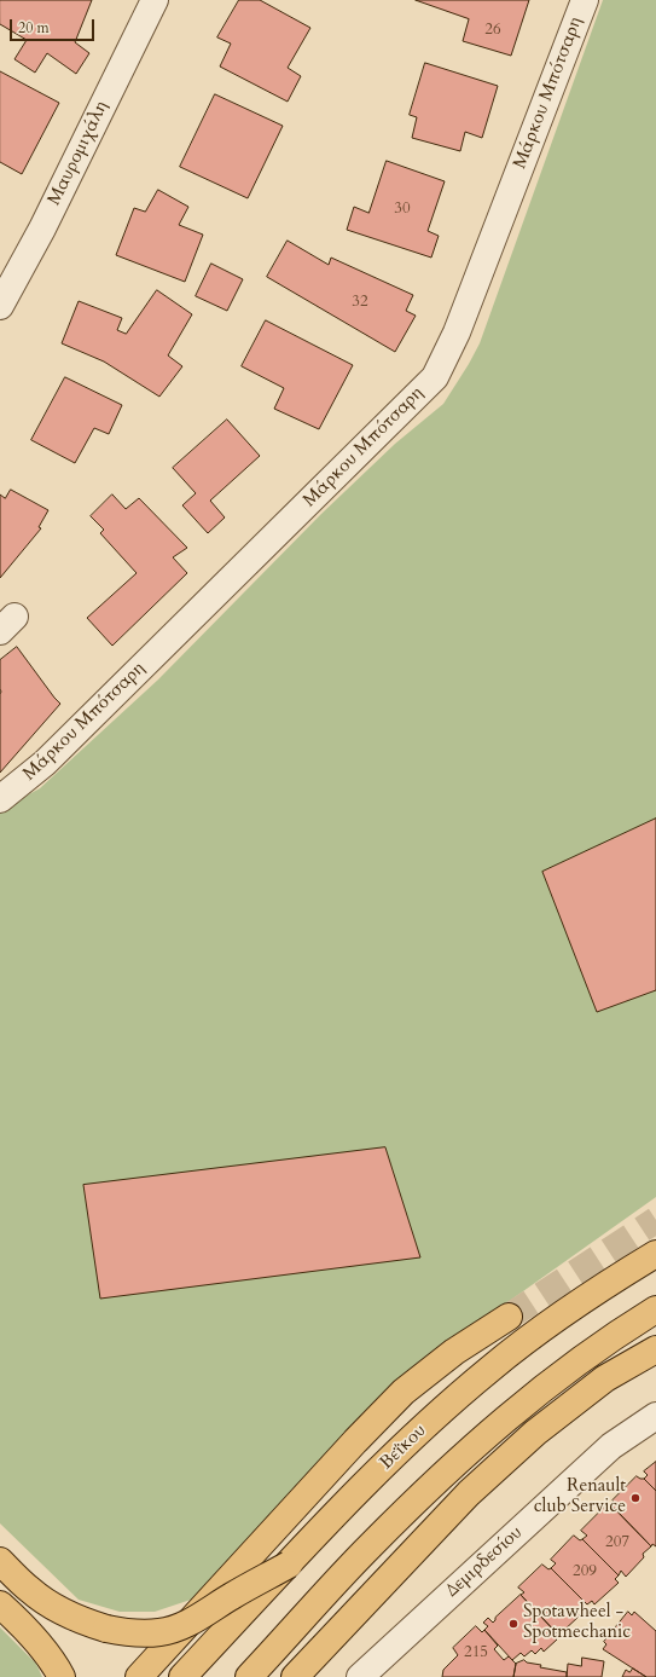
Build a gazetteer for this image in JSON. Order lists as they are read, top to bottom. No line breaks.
{"streets":{"main road":["Βεΐκου"],"street":["Μάρκου Μπότσαρη","Μαυρομιχάλη","Δεμιρδεσίου"]},"places":["Renault club Service","Spotawheel - Spotmechanic"],"house_numbers":["26","30","32","207","209","215"],"scale_bar":"20 m"}
